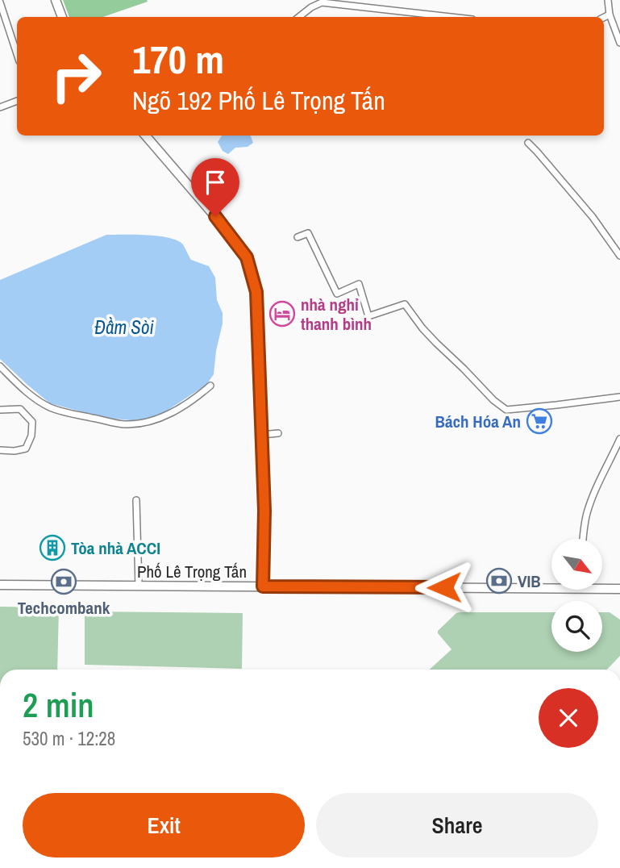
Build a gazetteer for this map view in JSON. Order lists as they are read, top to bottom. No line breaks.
{"streets":{"main road":["Phố Lê Trọng Tấn"]},"water":["Đầm Sòi"],"places":{"hotel":["nhà nghỉ thanh bình"],"supermarket":["Bách Hóa An"],"building":["Tòa nhà ACCI"],"bank":["VIB","Techcombank"]},"north":"bottom right","page":{"turn":["170 m","Ngõ 192 Phố Lê Trọng Tấn"],"heading":["2 min","530 m · 12:28"],"buttons":["Exit","Share"]}}
